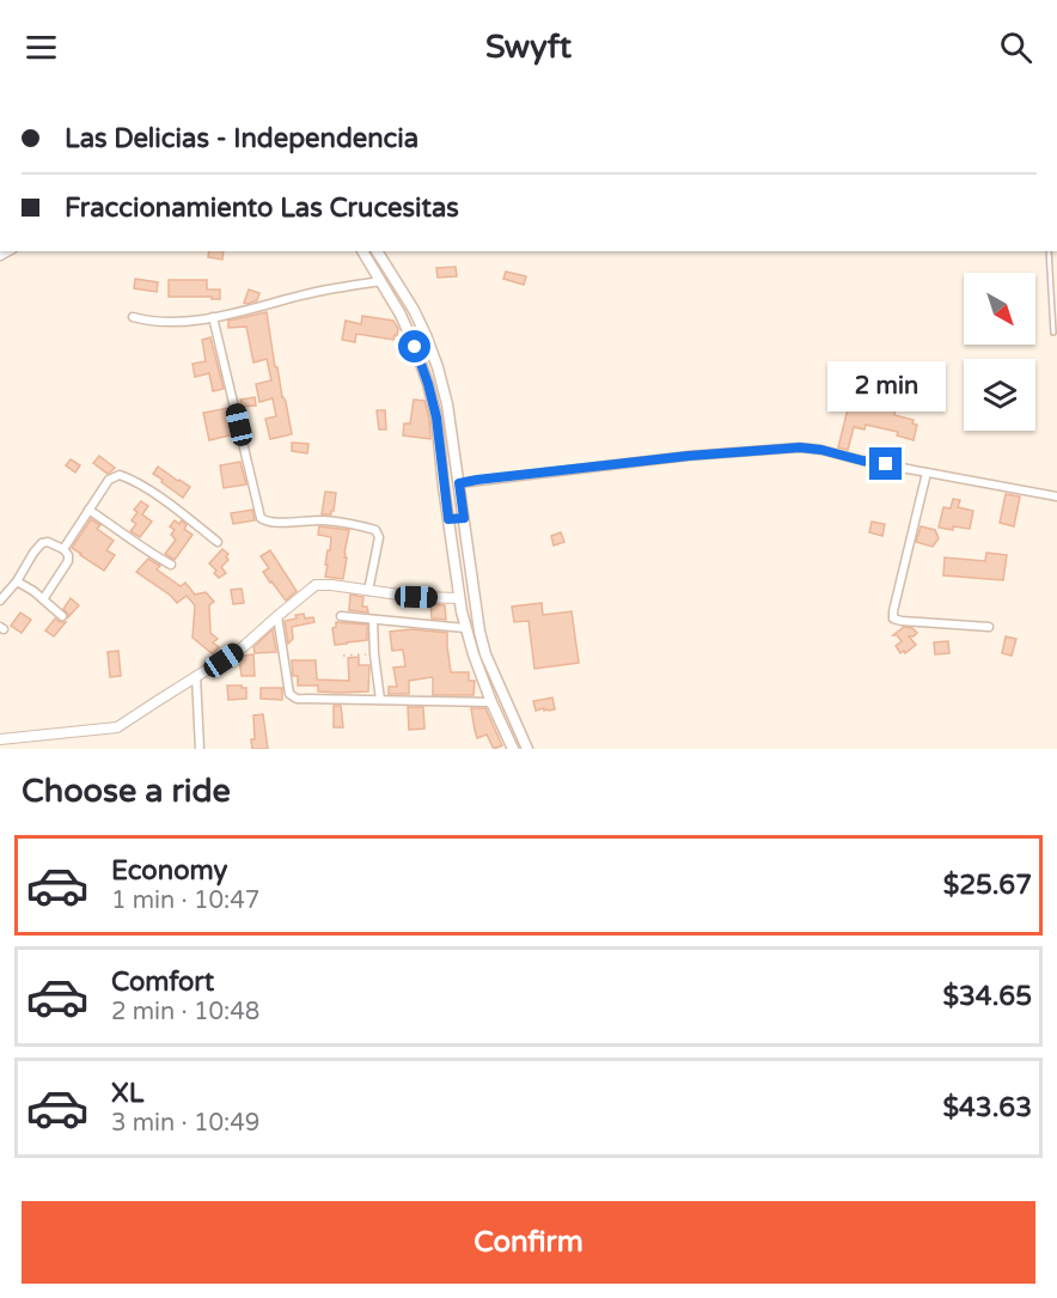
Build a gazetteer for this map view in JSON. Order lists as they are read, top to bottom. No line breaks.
{"north":"bottom right","page":{"header":"Swyft","banner":["Las Delicias - Independencia","Fraccionamiento Las Crucesitas"],"bubble":"2 min","heading":"Choose a ride","list":[{"name":"Economy","note":"1 min · 10:47","value":"$25.67"},{"name":"Comfort","note":"2 min · 10:48","value":"$34.65"},{"name":"XL","note":"3 min · 10:49","value":"$43.63"}],"buttons":"Confirm"}}
